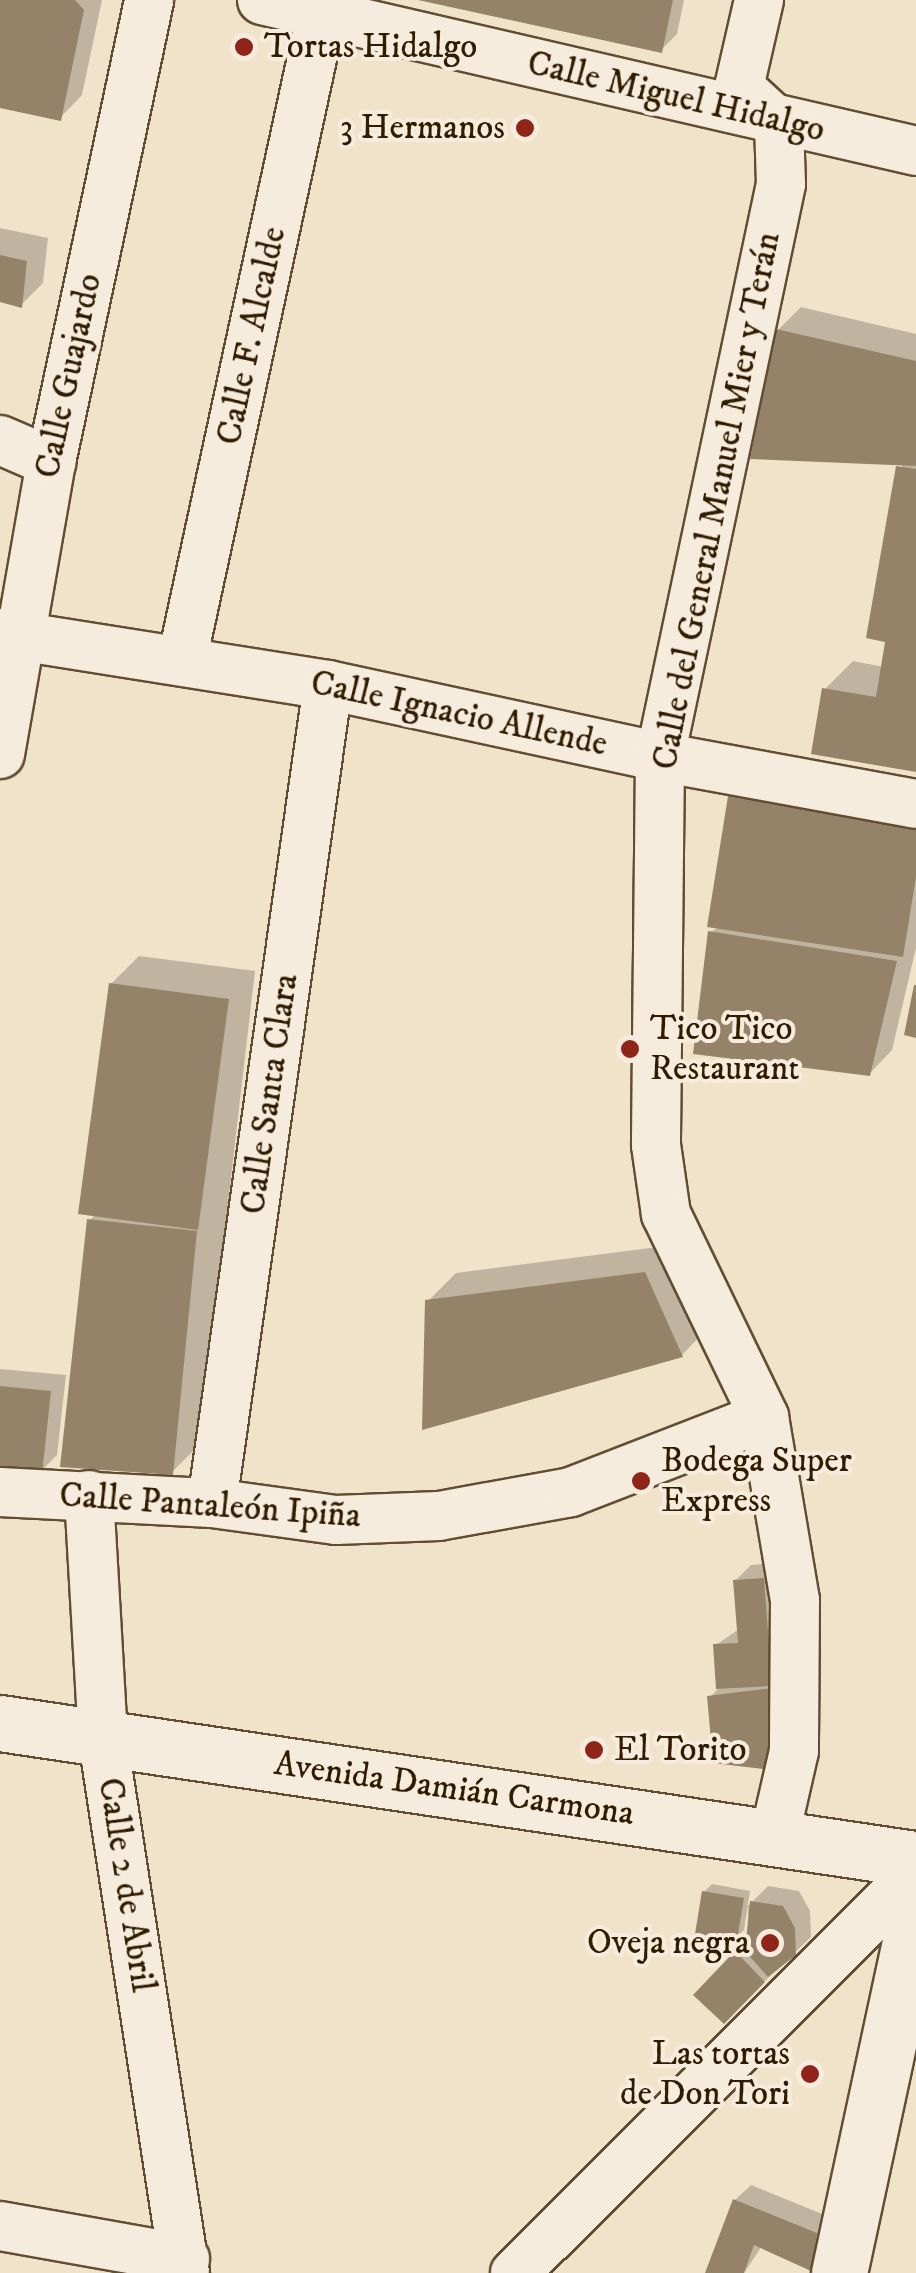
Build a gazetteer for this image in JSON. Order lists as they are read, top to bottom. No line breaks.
{"streets":{"main road":["Avenida Damián Carmona"],"street":["Calle Miguel Hidalgo","Calle F. Alcalde","Calle Guajardo","Calle del General Manuel Mier y Terán","Calle Ignacio Allende","Calle Santa Clara","Calle Pantaleón Ipiña","Calle 2 de Abril"]},"crossings":[["Calle Miguel Hidalgo","Calle F. Alcalde"],["Calle Miguel Hidalgo","Calle del General Manuel Mier y Terán"],["Calle F. Alcalde","Calle Ignacio Allende"],["Calle Guajardo","Calle Ignacio Allende"],["Calle del General Manuel Mier y Terán","Calle Ignacio Allende"],["Calle del General Manuel Mier y Terán","Calle Pantaleón Ipiña"],["Calle del General Manuel Mier y Terán","Avenida Damián Carmona"],["Calle Ignacio Allende","Calle Santa Clara"],["Calle Santa Clara","Calle Pantaleón Ipiña"],["Calle Pantaleón Ipiña","Calle 2 de Abril"],["Avenida Damián Carmona","Calle 2 de Abril"]],"places":["Tortas Hidalgo","3 Hermanos","Tico Tico Restaurant","Bodega Super Express","El Torito","Oveja negra","Las tortas de Don Tori"]}
